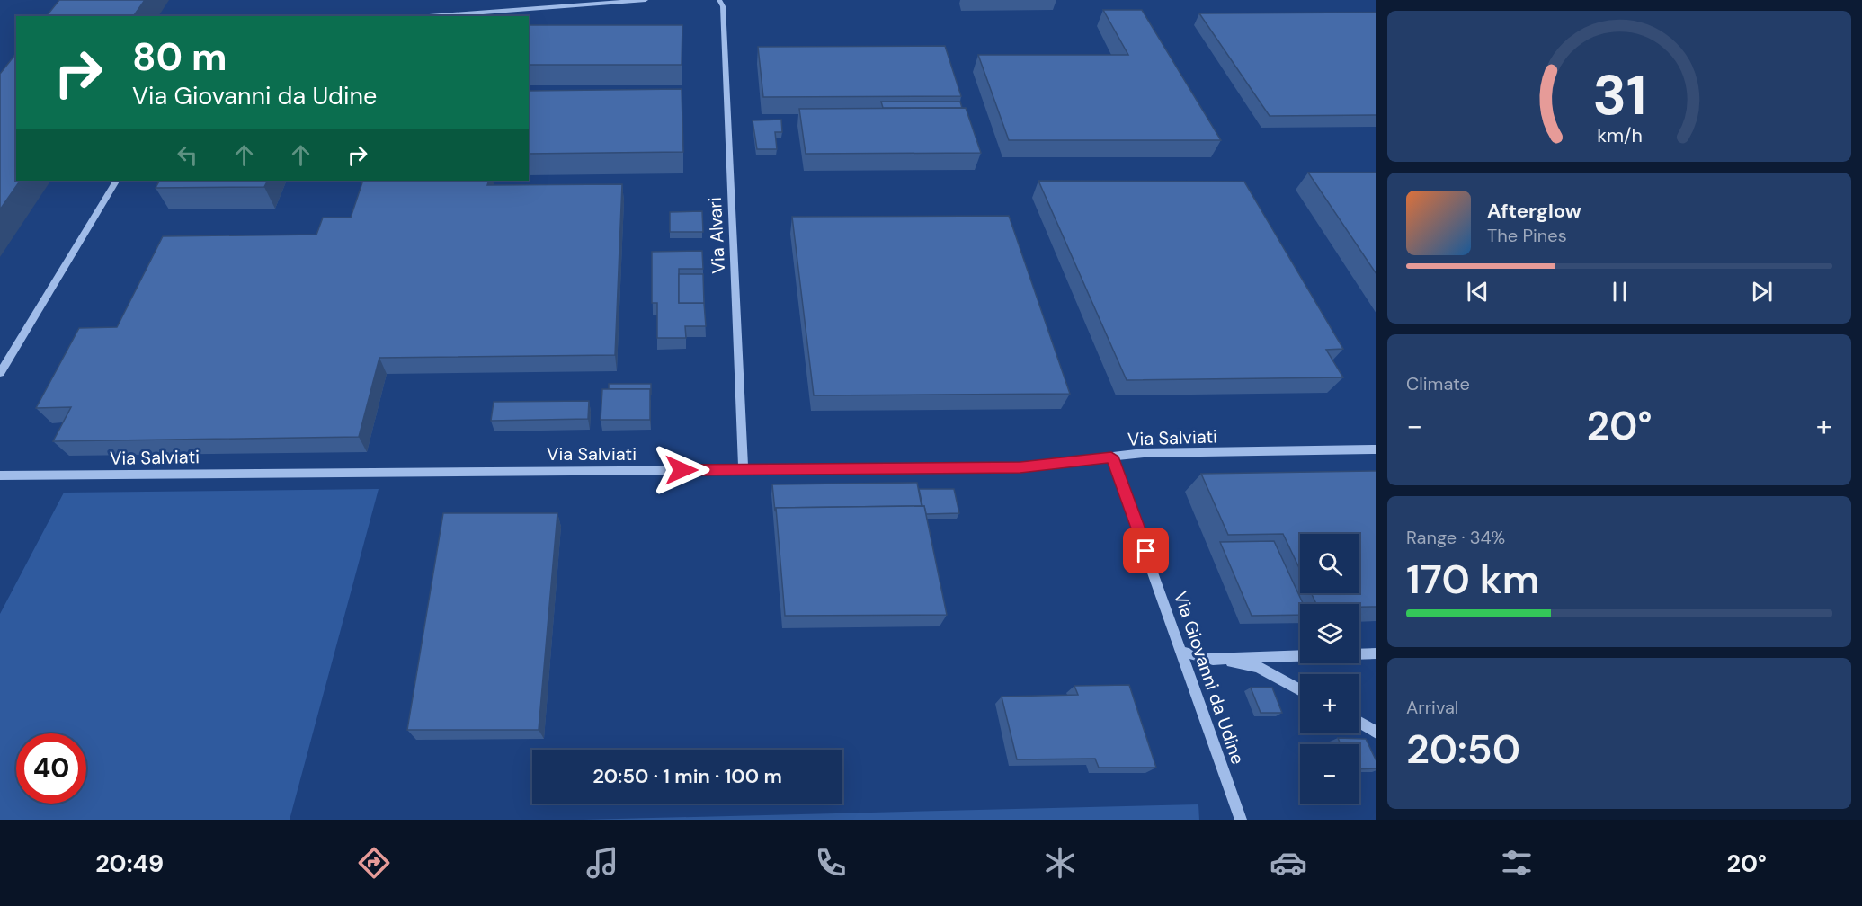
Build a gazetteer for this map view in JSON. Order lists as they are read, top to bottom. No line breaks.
{"streets":{"street":["Via Alvari","Via Salviati","Via Giovanni da Udine"]},"crossings":[["Via Alvari","Via Salviati"],["Via Salviati","Via Giovanni da Udine"]],"page":{"turn":["80 m","Via Giovanni da Udine"],"song":["Afterglow","The Pines"],"tile":["Climate",["Range · 34%","170 km"],["Arrival","20:50"]],"heat":["−","20°","+"],"map_buttons":["+","−"],"limit":"40","trip":"20:50 · 1 min · 100 m","tabs":["20:49","20°"],"gauge":["31","km/h"]}}
